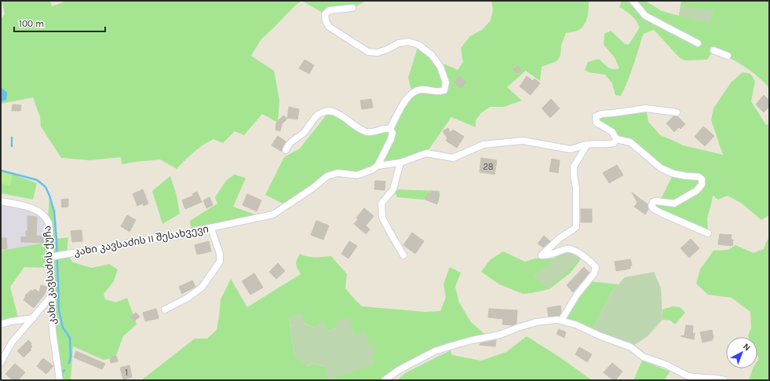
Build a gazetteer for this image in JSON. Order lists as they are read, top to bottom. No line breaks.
{"streets":{"street":["კახი კავსაძის II შესახვევი","კახი კავსაძის ქუჩა"]},"crossings":[["კახი კავსაძის II შესახვევი","კახი კავსაძის ქუჩა"]],"house_numbers":["28","1"],"scale_bar":"100 m","north":"top right"}
